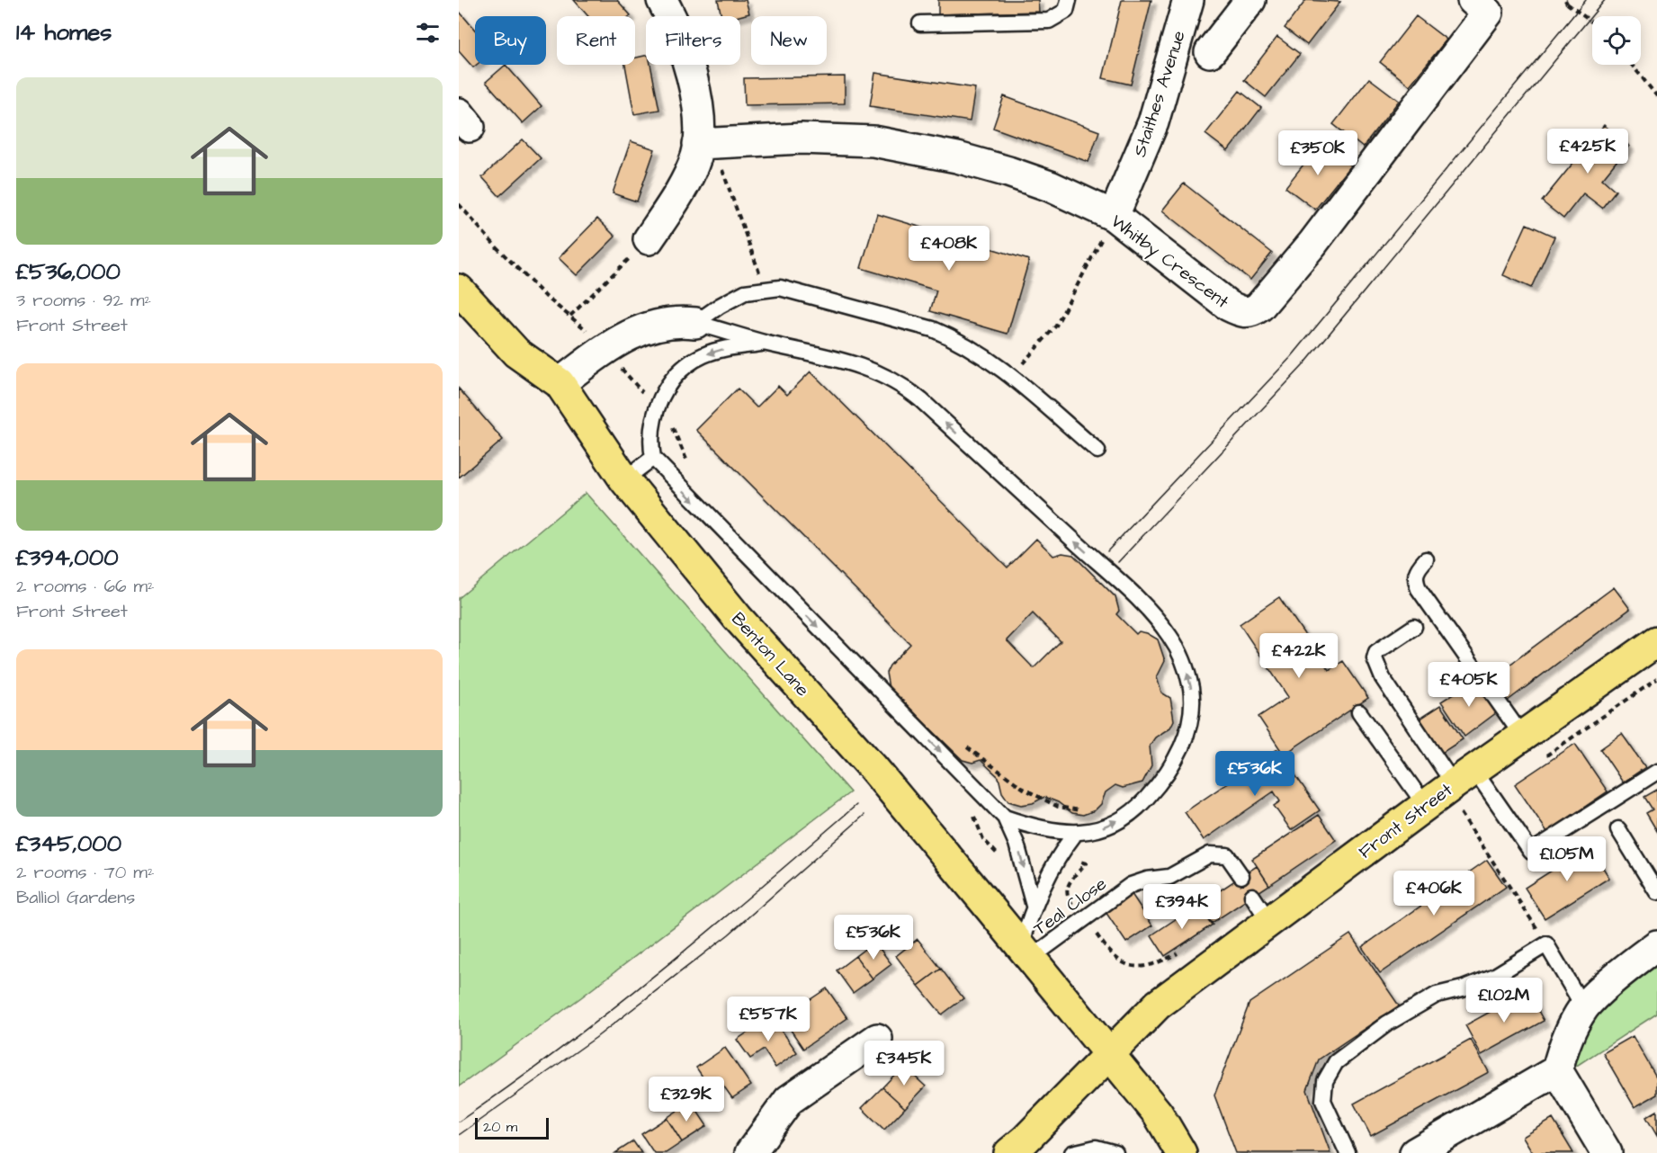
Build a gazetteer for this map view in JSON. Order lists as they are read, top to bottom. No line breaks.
{"streets":{"main road":["Benton Lane","Front Street"],"street":["Staithes Avenue","Whitby Crescent"],"lane":["Teal Close"]},"crossings":[["Staithes Avenue","Whitby Crescent"],["Benton Lane","Front Street"],["Benton Lane","Teal Close"]],"scale_bar":"20 m","page":{"heading":"14 homes","chip":["Buy","Rent","Filters","New"],"list":[{"name":"£536,000","note":"3 rooms · 92 m² · Front Street"},{"name":"£394,000","note":"2 rooms · 66 m² · Front Street"},{"name":"£345,000","note":"2 rooms · 70 m² · Balliol Gardens"}],"price":["£425K","£350K","£408K","£422K","£405K","£536K","£1.05M","£406K","£394K","£536K","£1.02M","£557K","£345K","£329K"],"scale":"20 m"}}
